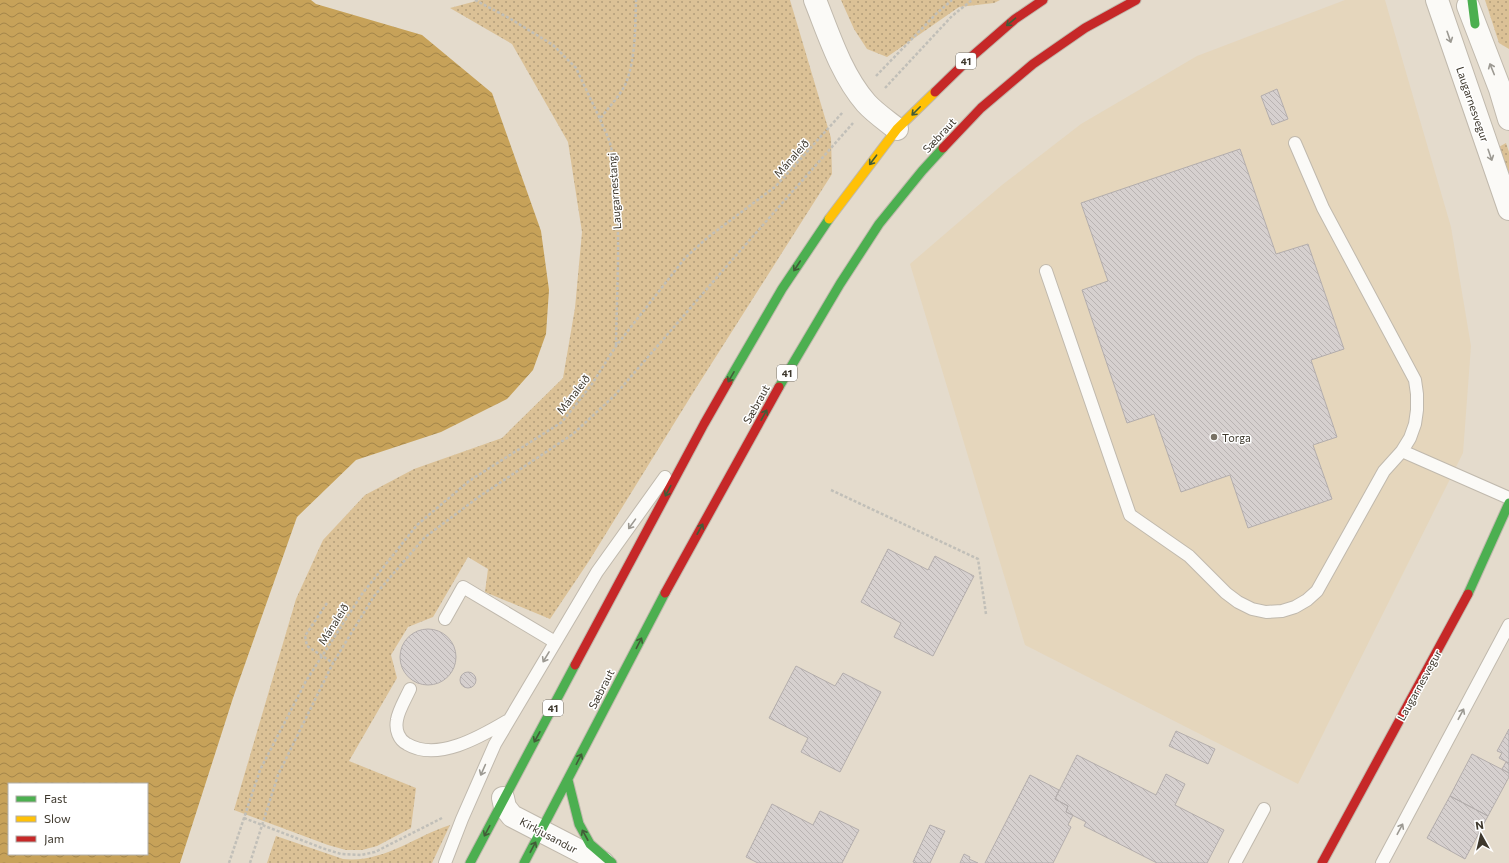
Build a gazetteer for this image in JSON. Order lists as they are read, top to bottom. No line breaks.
{"streets":{"main road":["41","Laugarnesvegur","Sæbraut"],"street":["Kirkjusandur"],"path":["Mánaleið","Laugarnestangi"]},"crossings":[["41","Kirkjusandur"],["Sæbraut","Kirkjusandur"],["Mánaleið","Laugarnestangi"]],"places":["Torga"],"legend":["Fast","Slow","Jam"],"north":"top"}
